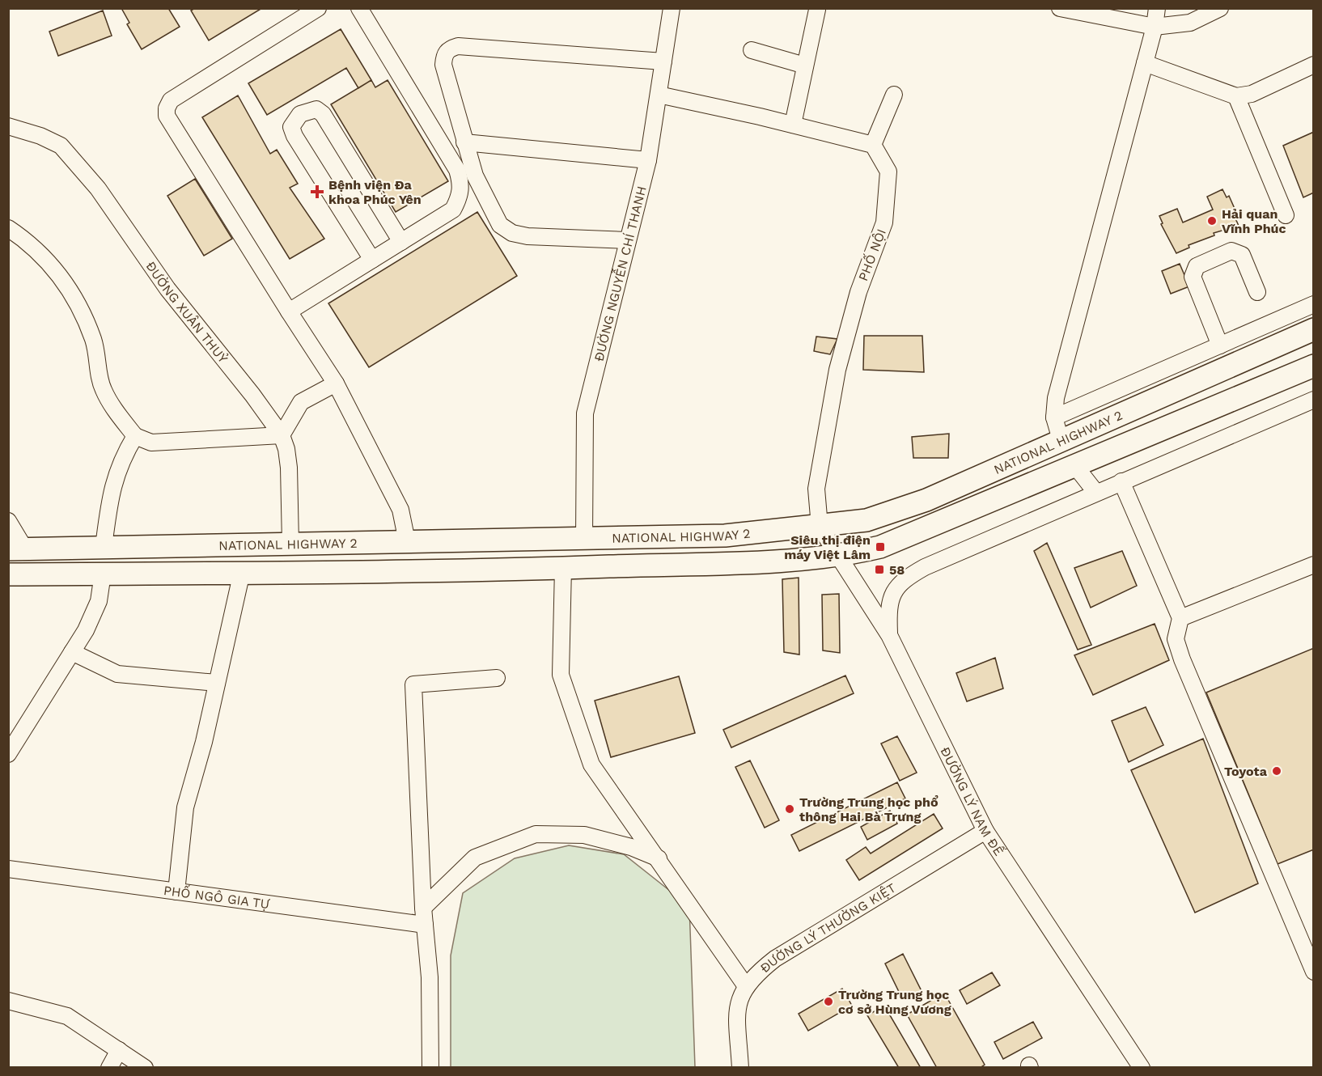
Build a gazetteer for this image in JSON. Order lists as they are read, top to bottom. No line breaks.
{"streets":{"highway":["NATIONAL HIGHWAY 2"],"street":["PHỐ NỘI","ĐƯỜNG NGUYỄN CHÍ THANH","ĐƯỜNG XUÂN THUỶ","ĐƯỜNG LÝ NAM ĐẾ","PHỐ NGÔ GIA TỰ","ĐƯỜNG LÝ THƯỜNG KIỆT"]},"crossings":[["PHỐ NỘI","NATIONAL HIGHWAY 2"],["PHỐ NỘI","ĐƯỜNG LÝ NAM ĐẾ"],["ĐƯỜNG NGUYỄN CHÍ THANH","NATIONAL HIGHWAY 2"],["ĐƯỜNG XUÂN THUỶ","NATIONAL HIGHWAY 2"],["NATIONAL HIGHWAY 2","ĐƯỜNG LÝ NAM ĐẾ"],["ĐƯỜNG LÝ NAM ĐẾ","ĐƯỜNG LÝ THƯỜNG KIỆT"]],"places":{"health":["Bệnh viện Đa khoa Phúc Yên"],"other":["Hải quan Vĩnh Phúc","Toyota","Trường Trung học phổ thông Hai Bà Trưng","Trường Trung học cơ sở Hùng Vương"],"transit":["Siêu thị điện máy Việt Lâm","58"]}}
